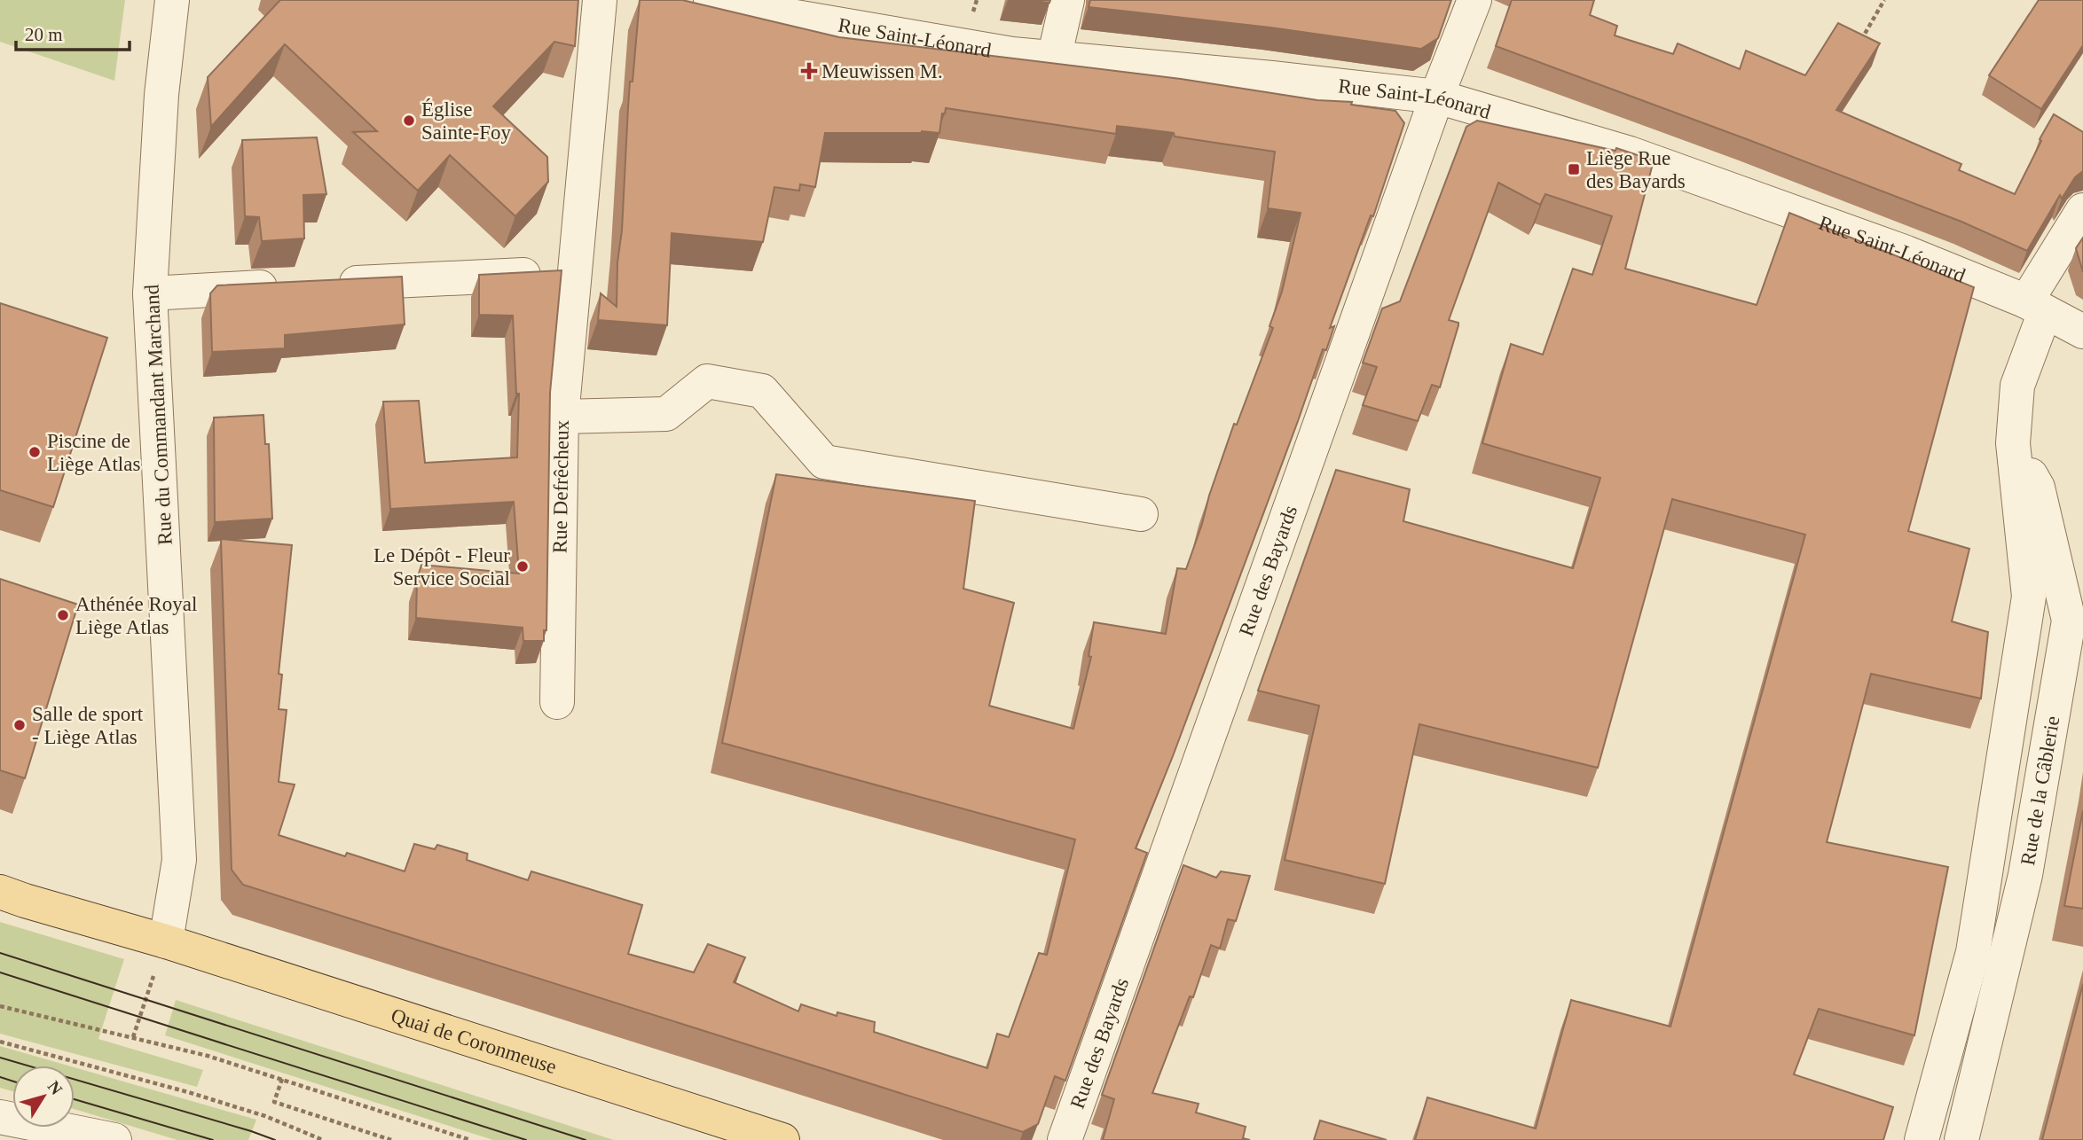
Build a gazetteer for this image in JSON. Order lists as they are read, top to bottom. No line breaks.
{"streets":{"main road":["Quai de Coronmeuse"],"street":["Rue Saint-Léonard","Rue du Commandant Marchand","Rue Defrêcheux","Rue des Bayards","Rue de la Câblerie"]},"crossings":[["Rue Saint-Léonard","Rue des Bayards"],["Rue Saint-Léonard","Rue de la Câblerie"],["Rue du Commandant Marchand","Quai de Coronmeuse"]],"places":{"health":["Meuwissen M."],"other":["Église Sainte-Foy","Piscine de Liège Atlas","Le Dépôt - Fleur Service Social","Athénée Royal Liège Atlas","Salle de sport - Liège Atlas"],"transit":["Liège Rue des Bayards"]},"scale_bar":"20 m","north":"top right"}
